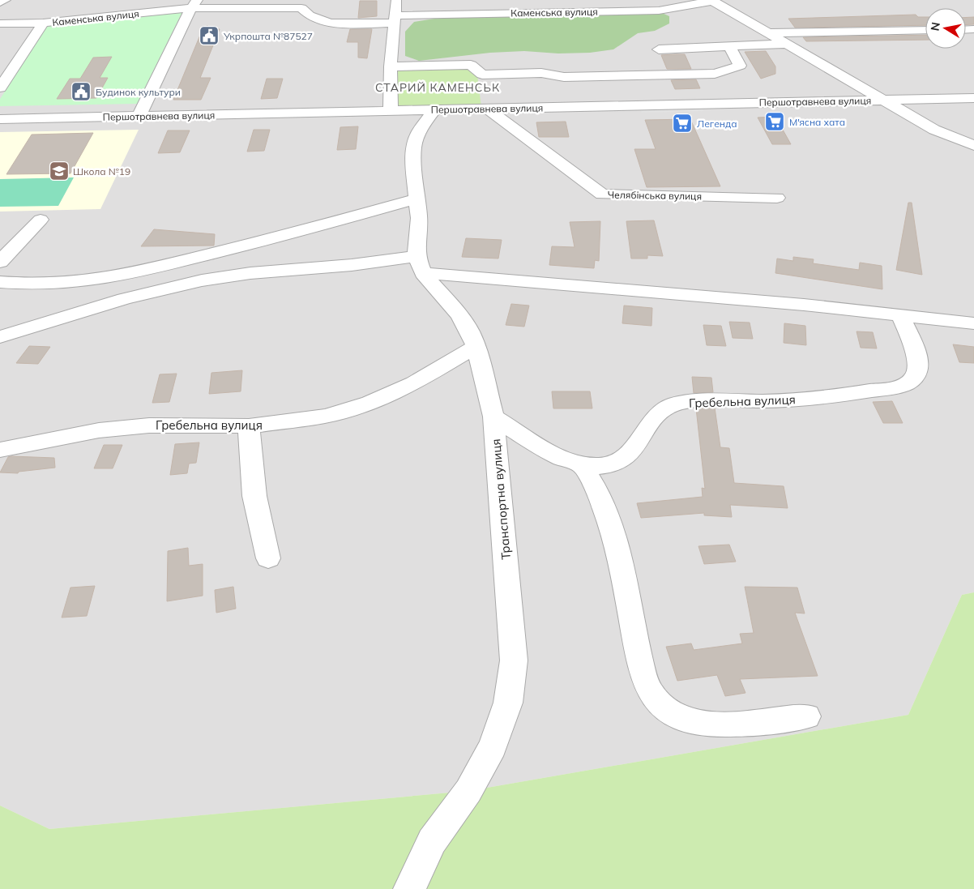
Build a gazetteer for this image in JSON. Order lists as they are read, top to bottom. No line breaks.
{"streets":{"street":["Каменська вулиця","Першотравнева вулиця","Челябінська вулиця","Гребельна вулиця","Транспортна вулиця"]},"crossings":[["Першотравнева вулиця","Челябінська вулиця"],["Гребельна вулиця","Транспортна вулиця"]],"districts":["СТАРИЙ КАМЕНСЬК"],"places":{"public building":["Укрпошта №87527","Будинок культури"],"supermarket":["М'ясна хата","Легенда"],"school or university":["Школа №19"]},"north":"left"}
